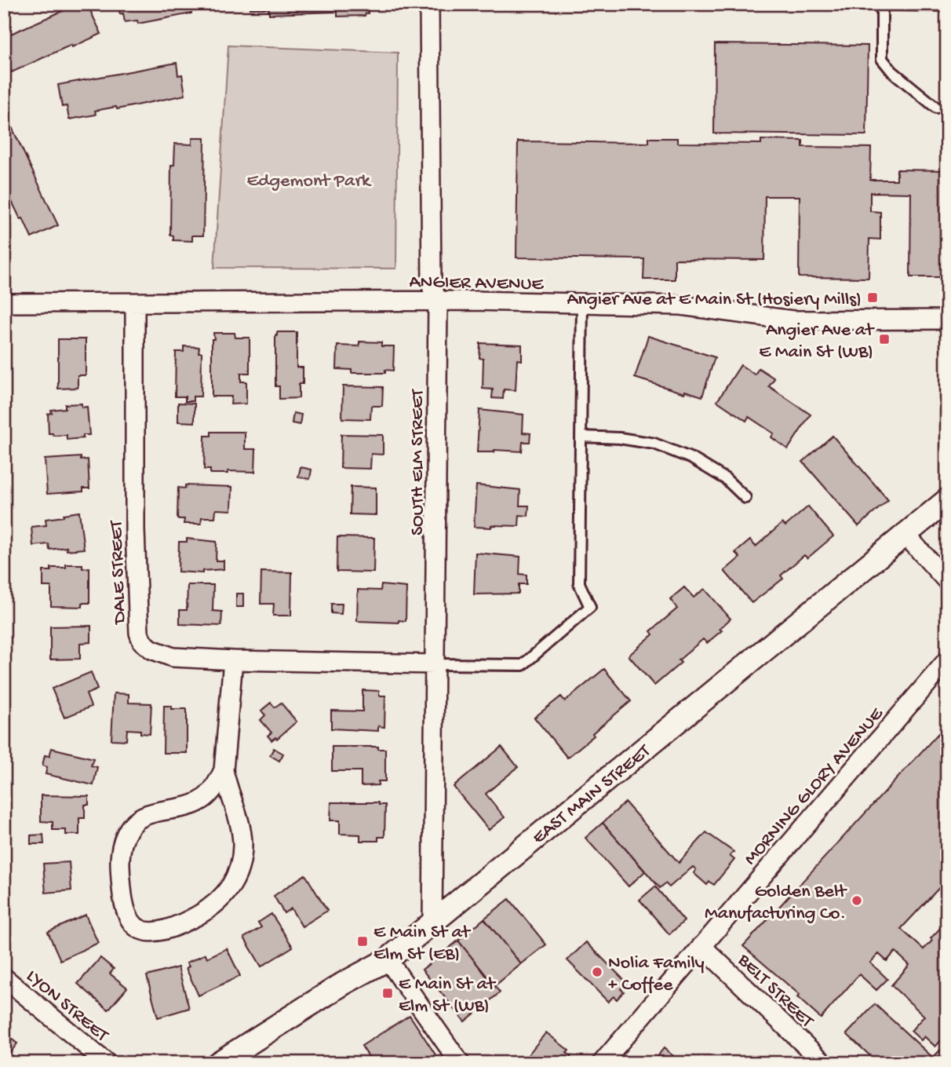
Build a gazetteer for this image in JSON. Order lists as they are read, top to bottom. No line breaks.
{"streets":{"street":["ANGIER AVENUE","SOUTH ELM STREET","DALE STREET","MORNING GLORY AVENUE","EAST MAIN STREET","BELT STREET","LYON STREET"]},"crossings":[["ANGIER AVENUE","SOUTH ELM STREET"],["ANGIER AVENUE","DALE STREET"],["SOUTH ELM STREET","DALE STREET"],["SOUTH ELM STREET","EAST MAIN STREET"],["MORNING GLORY AVENUE","BELT STREET"]],"parks":["Edgemont Park"],"places":{"transit":["Angier Ave at E Main St (Hosiery Mills)","Angier Ave at E Main St (WB)","E Main St at Elm St (EB)","E Main St at Elm St (WB)"],"other":["Golden Belt Manufacturing Co.","Nolia Family + Coffee"]}}
